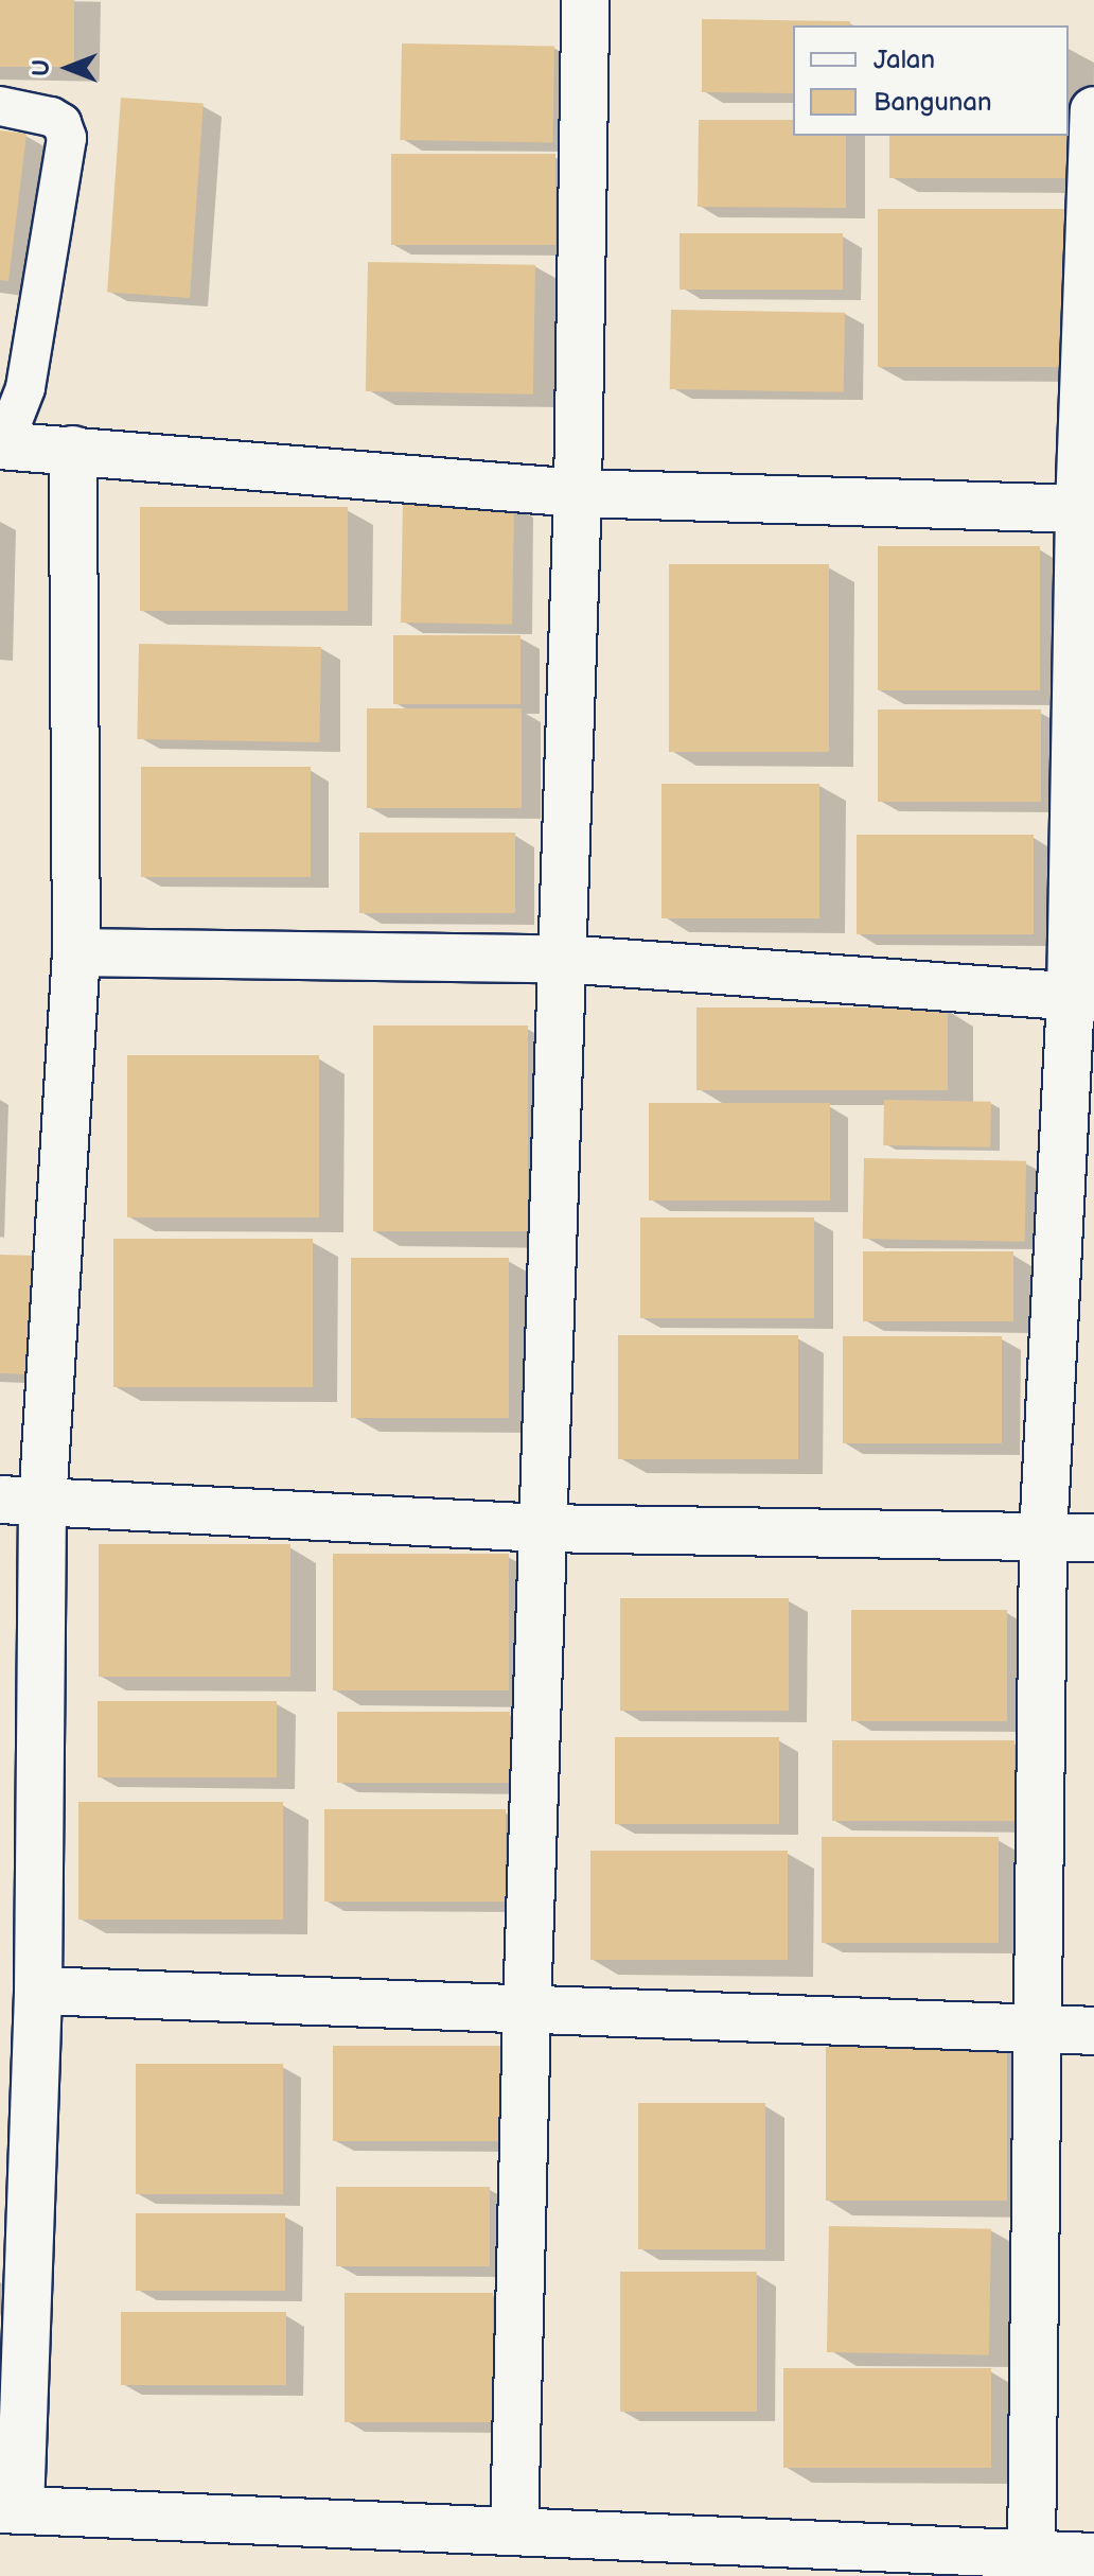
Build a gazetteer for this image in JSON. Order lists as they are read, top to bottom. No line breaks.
{"legend":["Jalan","Bangunan"],"north":"left"}
